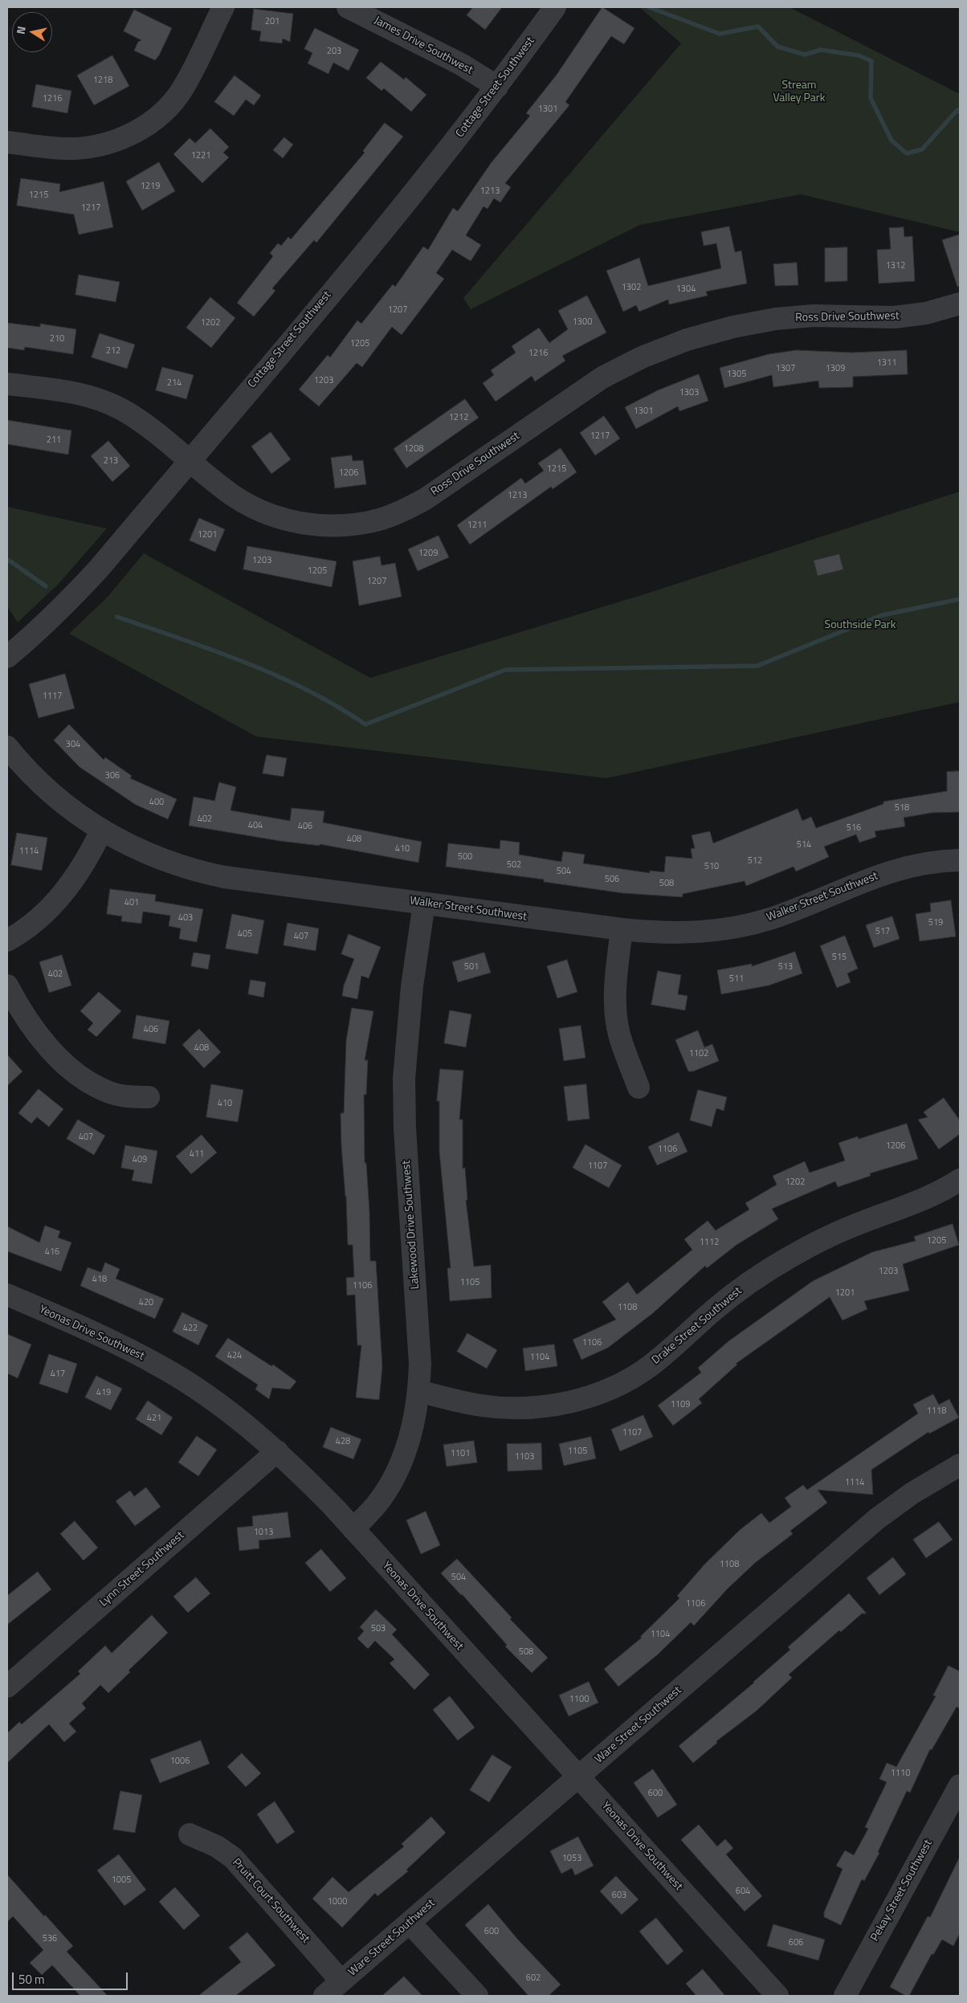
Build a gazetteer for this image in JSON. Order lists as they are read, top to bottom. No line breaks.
{"streets":{"street":["James Drive Southwest","Cottage Street Southwest","Ross Drive Southwest","Walker Street Southwest","Lakewood Drive Southwest","Drake Street Southwest","Yeonas Drive Southwest","Lynn Street Southwest","Ware Street Southwest","Pekay Street Southwest","Pruitt Court Southwest"]},"crossings":[["James Drive Southwest","Cottage Street Southwest"],["Cottage Street Southwest","Ross Drive Southwest"],["Walker Street Southwest","Lakewood Drive Southwest"],["Lakewood Drive Southwest","Drake Street Southwest"],["Lakewood Drive Southwest","Yeonas Drive Southwest"],["Yeonas Drive Southwest","Lynn Street Southwest"],["Yeonas Drive Southwest","Ware Street Southwest"],["Ware Street Southwest","Pruitt Court Southwest"]],"parks":["Stream Valley Park","Southside Park"],"house_numbers":["201","203","1218","1216","1301","1221","1219","1213","1215","1217","1312","1302","1304","1207","1300","1202","210","1205","212","1216","1311","1307","1309","1305","1203","214","1303","1301","1212","1217","211","1208","213","1215","1206","1213","1211","1201","1209","1203","1205","1207","1117","304","306","400","518","402","404","406","516","408","514","410","1114","500","512","502","510","504","506","508","401","403","519","517","405","407","515","501","513","402","511","406","408","1102","410","407","1206","1106","411","409","1107","1202","1205","1112","416","1203","418","1105","1106","1201","420","1108","422","1106","424","1104","417","419","1109","1118","421","1107","428","1105","1101","1103","1114","1013","1108","504","1106","503","1104","508","1100","1006","1110","600","1053","1005","604","603","1000","600","536","606","602"],"scale_bar":"50 m","north":"left"}
